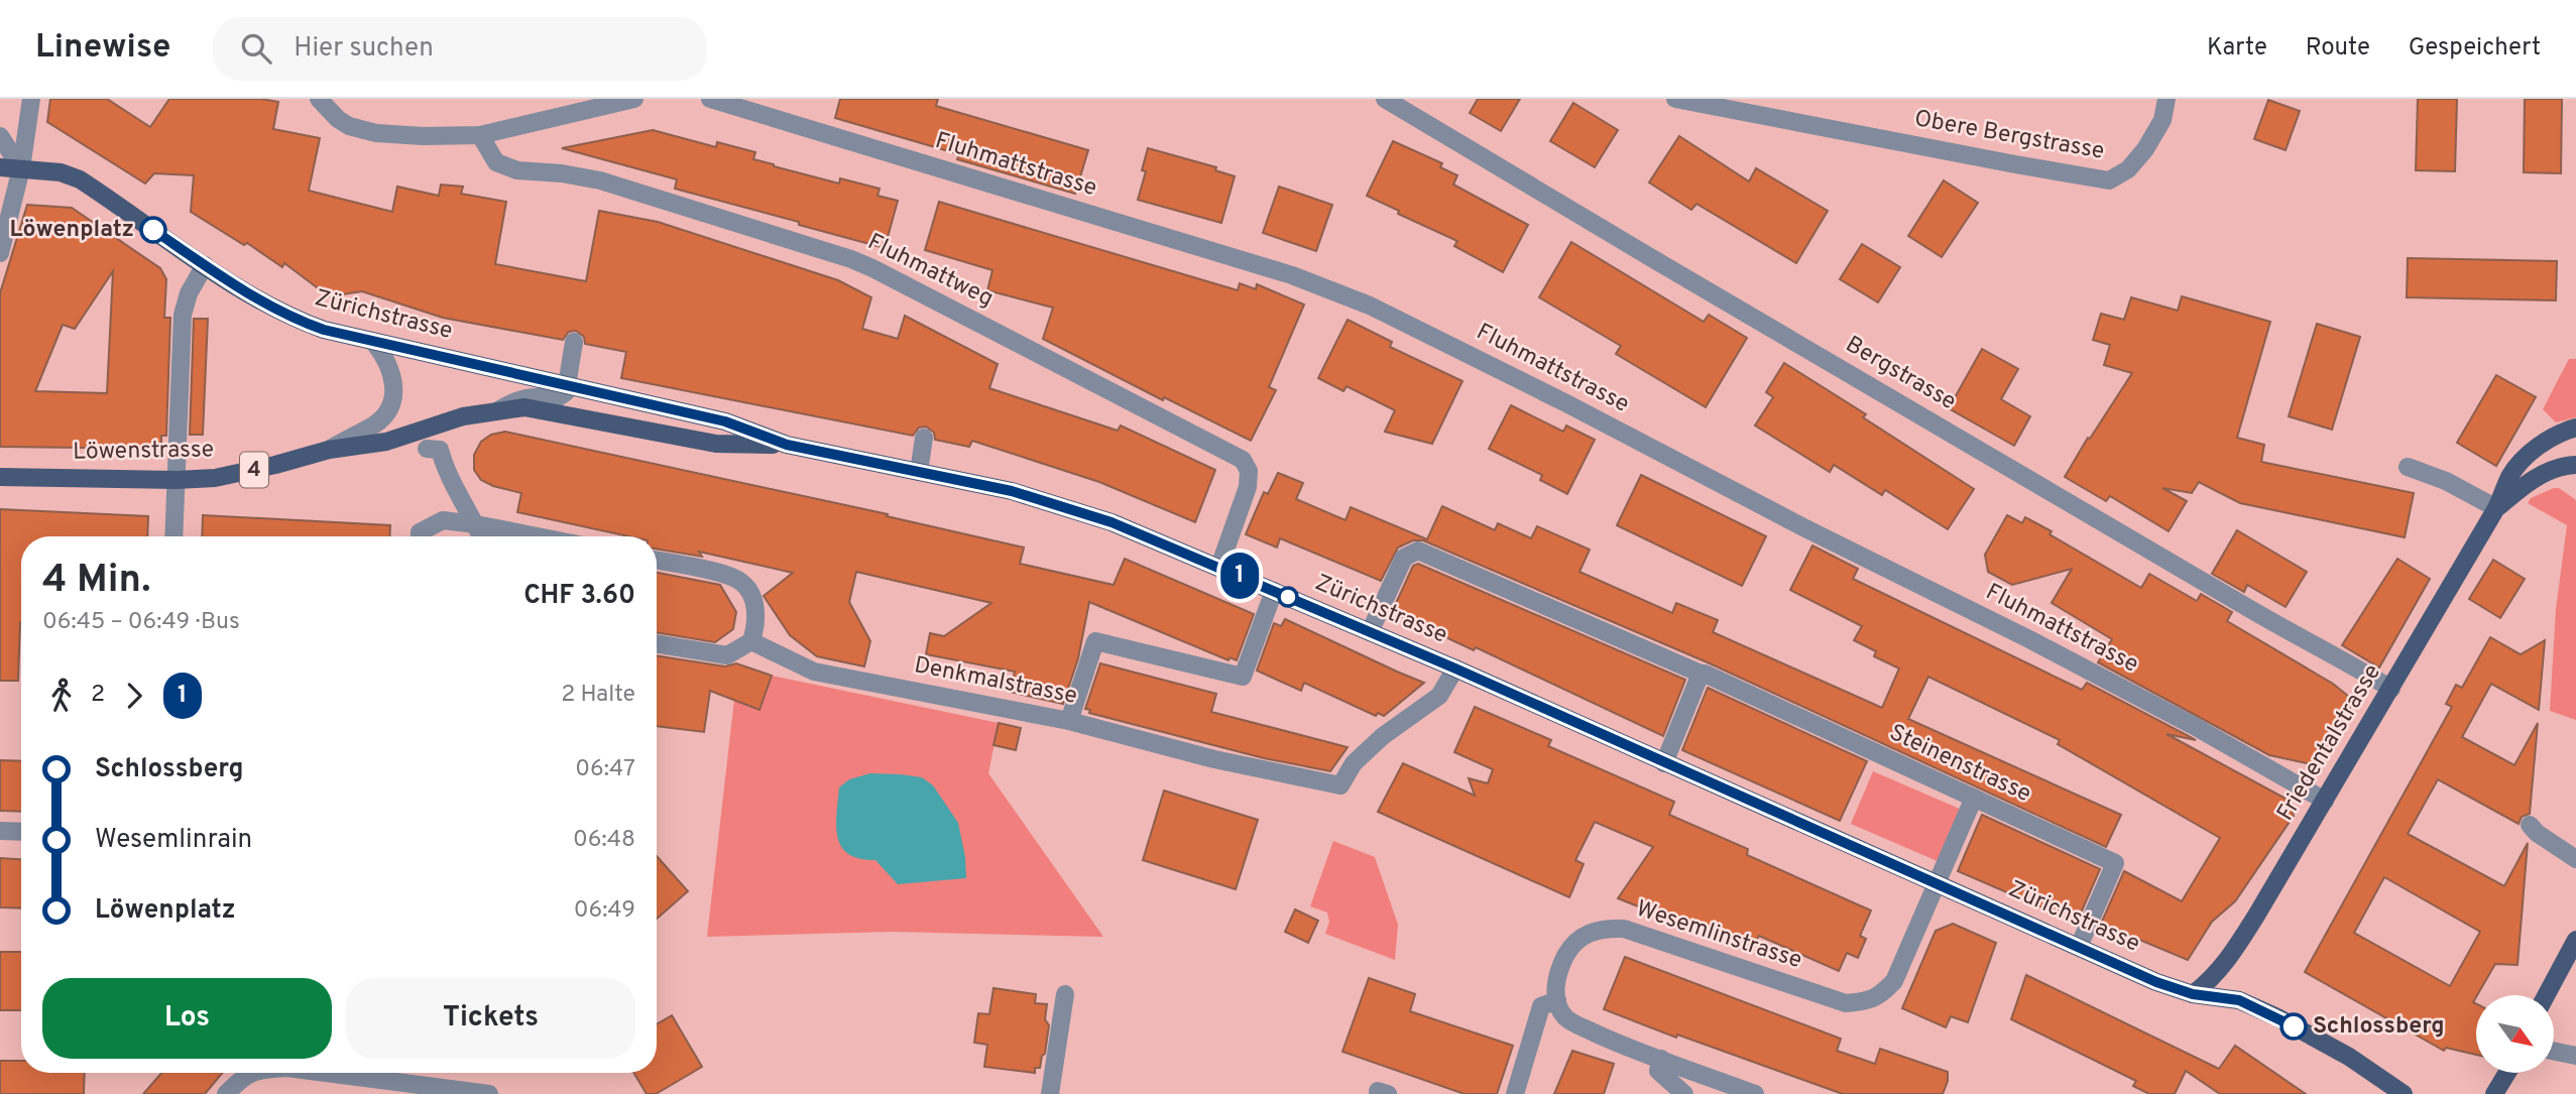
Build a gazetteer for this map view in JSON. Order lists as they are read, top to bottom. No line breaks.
{"streets":{"main road":["Zürichstrasse","Löwenstrasse","4","Friedentalstrasse"],"street":["Obere Bergstrasse","Fluhmattstrasse","Fluhmattweg","Bergstrasse","Denkmalstrasse","Steinenstrasse","Wesemlinstrasse"]},"crossings":[["Fluhmattstrasse","Friedentalstrasse"],["Fluhmattweg","Zürichstrasse"],["Zürichstrasse","Löwenstrasse"],["Zürichstrasse","4"],["Zürichstrasse","Denkmalstrasse"],["Zürichstrasse","Friedentalstrasse"],["Zürichstrasse","Steinenstrasse"],["Zürichstrasse","Wesemlinstrasse"],["Bergstrasse","Friedentalstrasse"],["4","Friedentalstrasse"]],"places":["Löwenplatz","Schlossberg"],"lines":["bus line 1"],"north":"bottom right","page":{"header":"Linewise","search":"Hier suchen","nav":["Karte","Route","Gespeichert"],"on_map":"1","heading":["4 Min.","06:45 – 06:49 · Bus","CHF 3.60"],"legs":["2","1","2 Halte"],"list":[{"name":"Schlossberg","value":"06:47"},{"name":"Wesemlinrain","value":"06:48"},{"name":"Löwenplatz","value":"06:49"}],"buttons":["Los","Tickets"]}}
